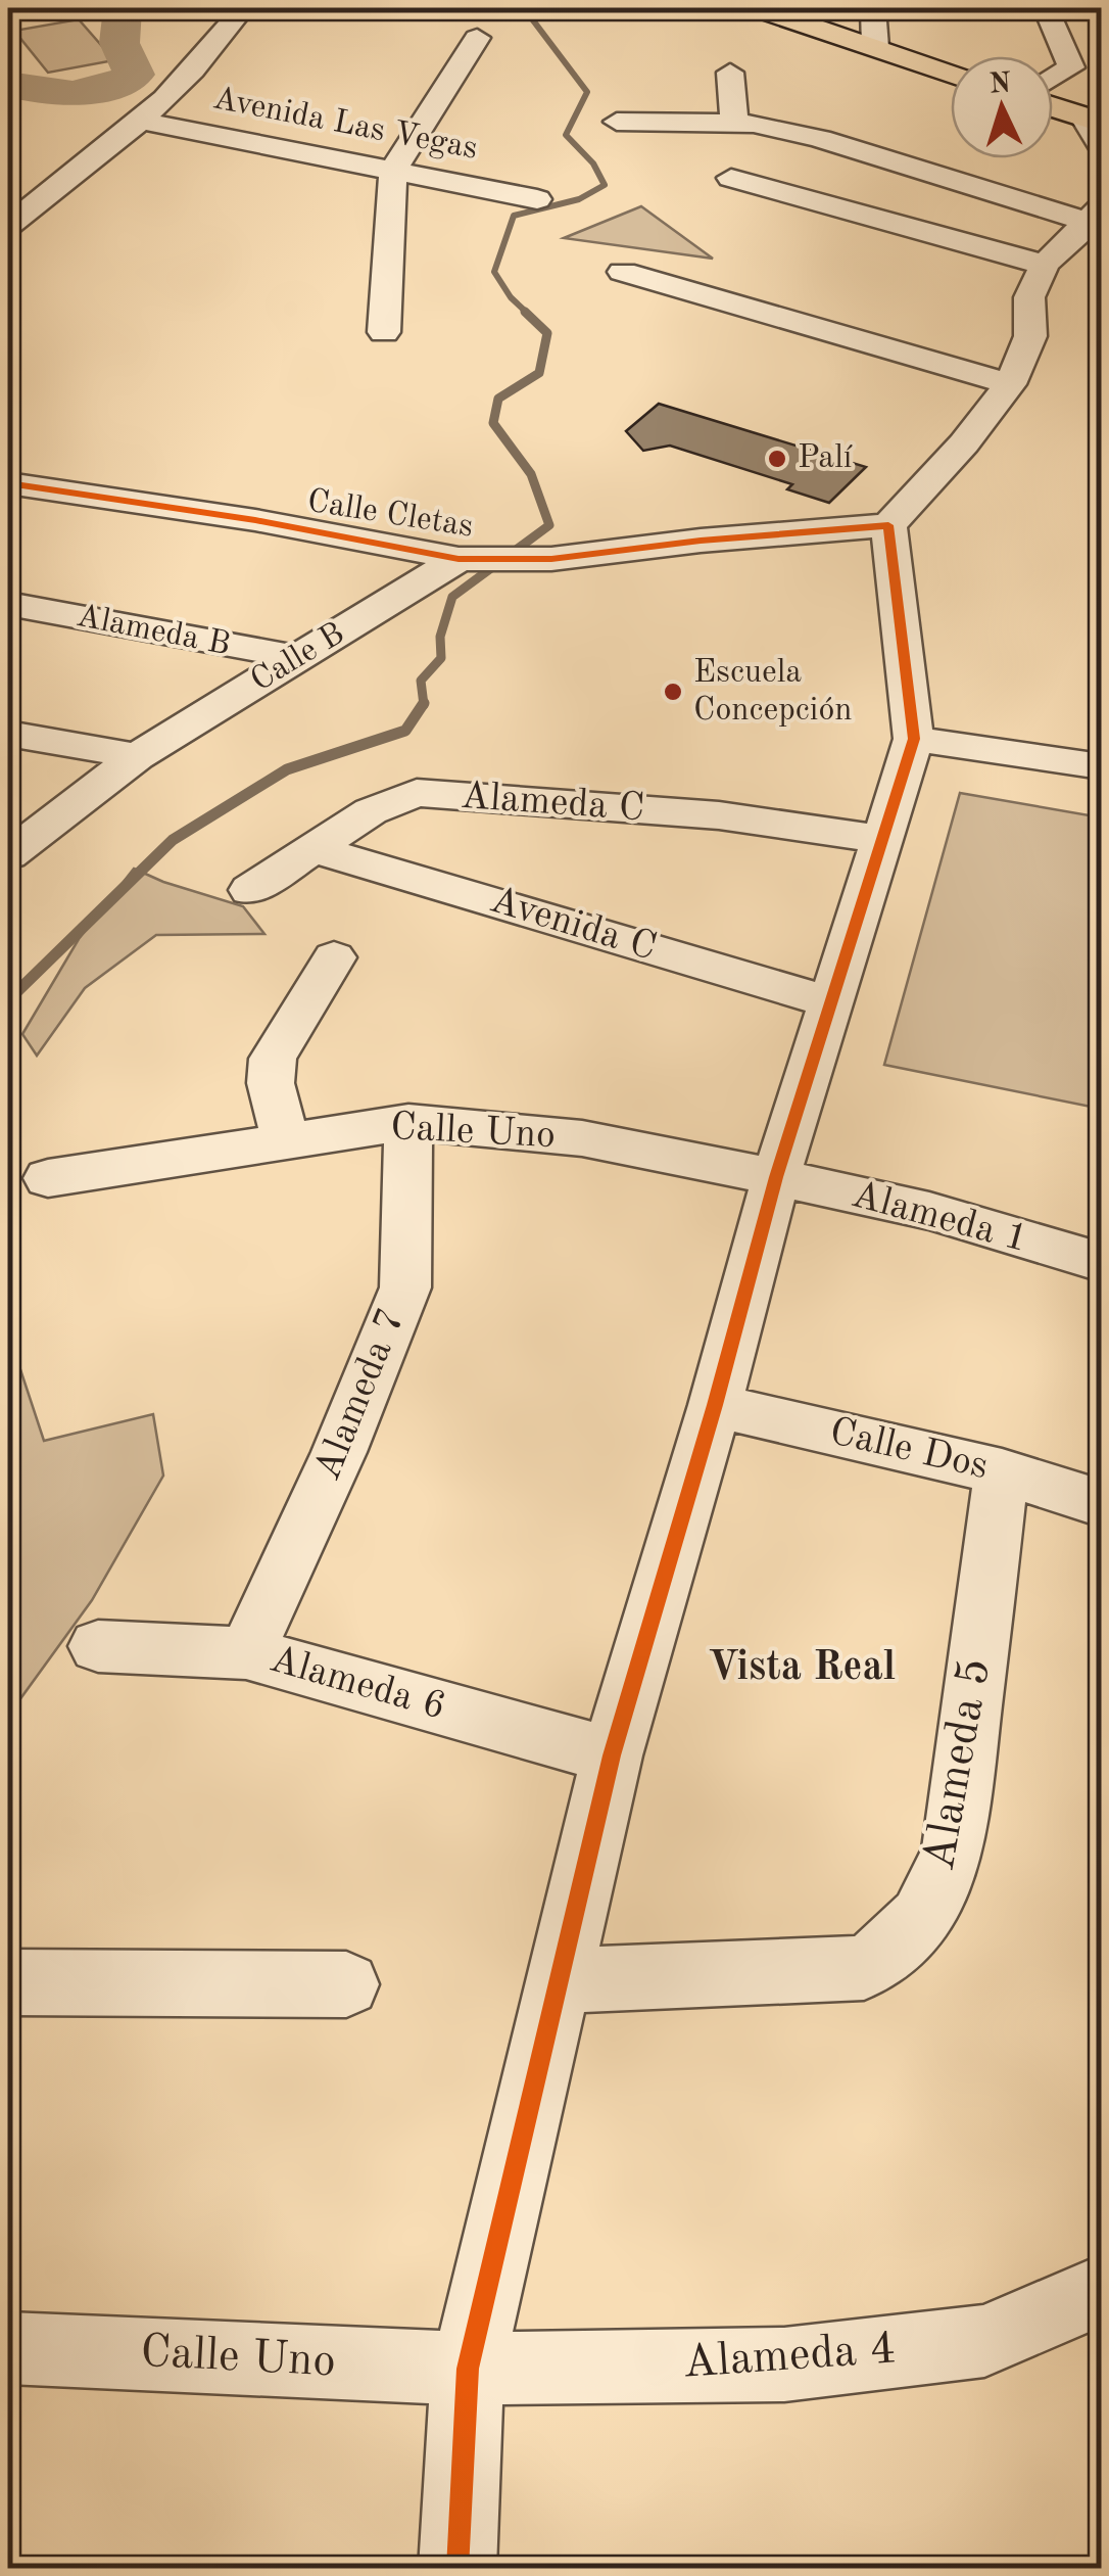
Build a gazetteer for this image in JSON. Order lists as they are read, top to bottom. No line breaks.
{"streets":{"street":["Avenida Las Vegas","Calle Cletas","Alameda B","Calle B","Alameda C","Avenida C","Calle Uno","Alameda 1","Alameda 7","Calle Dos","Alameda 6","Alameda 5","Alameda 4"]},"crossings":[["Calle Cletas","Calle B"],["Alameda B","Calle B"],["Alameda C","Avenida C"],["Calle Uno","Alameda 1"],["Calle Uno","Alameda 7"],["Calle Uno","Alameda 4"],["Alameda 7","Alameda 6"],["Calle Dos","Alameda 5"]],"districts":["Vista Real"],"places":["Palí","Escuela Concepción"],"north":"top"}
